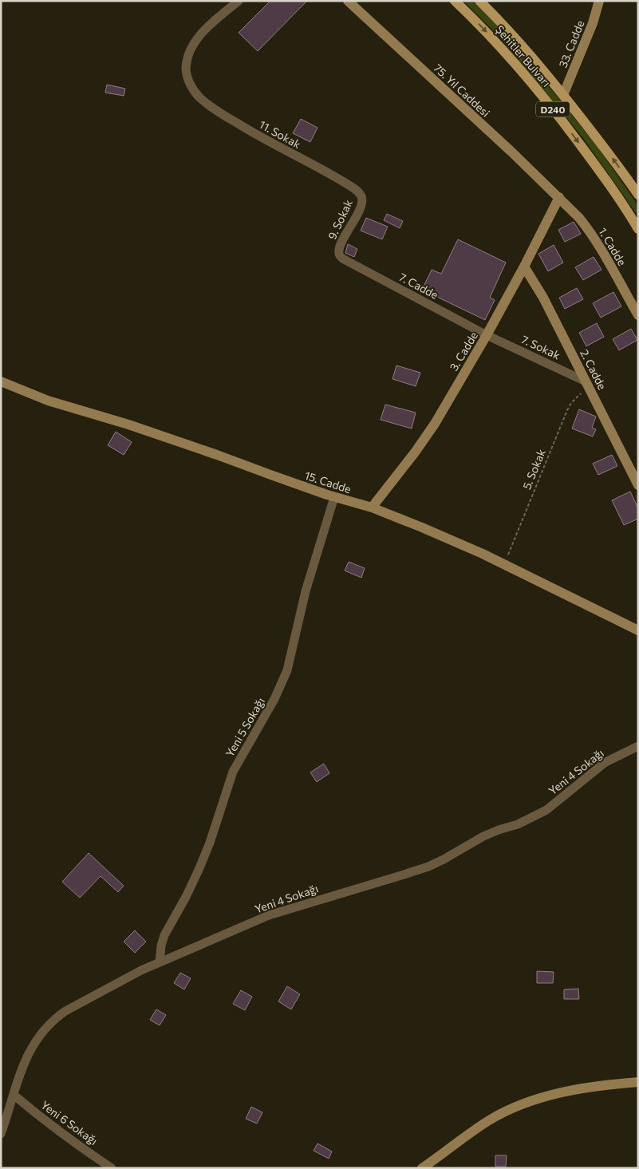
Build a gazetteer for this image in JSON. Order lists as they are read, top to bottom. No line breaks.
{"streets":{"main road":["Şehitler Bulvarı","D240"],"street":["33. Cadde","75. Yıl Caddesi","11. Sokak","9. Sokak","1. Cadde","7. Cadde","7. Sokak","3. Cadde","2. Cadde","15. Cadde","Yeni 5 Sokağı","Yeni 4 Sokağı","Yeni 6 Sokağı"],"path":["5. Sokak"]},"crossings":[["33. Cadde","Şehitler Bulvarı"],["75. Yıl Caddesi","1. Cadde"],["75. Yıl Caddesi","3. Cadde"],["11. Sokak","9. Sokak"],["9. Sokak","7. Cadde"],["1. Cadde","3. Cadde"],["7. Cadde","7. Sokak"],["7. Cadde","3. Cadde"],["7. Sokak","3. Cadde"],["7. Sokak","2. Cadde"],["7. Sokak","5. Sokak"],["3. Cadde","2. Cadde"],["3. Cadde","15. Cadde"],["2. Cadde","5. Sokak"],["5. Sokak","15. Cadde"],["15. Cadde","Yeni 5 Sokağı"],["Yeni 5 Sokağı","Yeni 4 Sokağı"],["Yeni 4 Sokağı","Yeni 6 Sokağı"]]}
